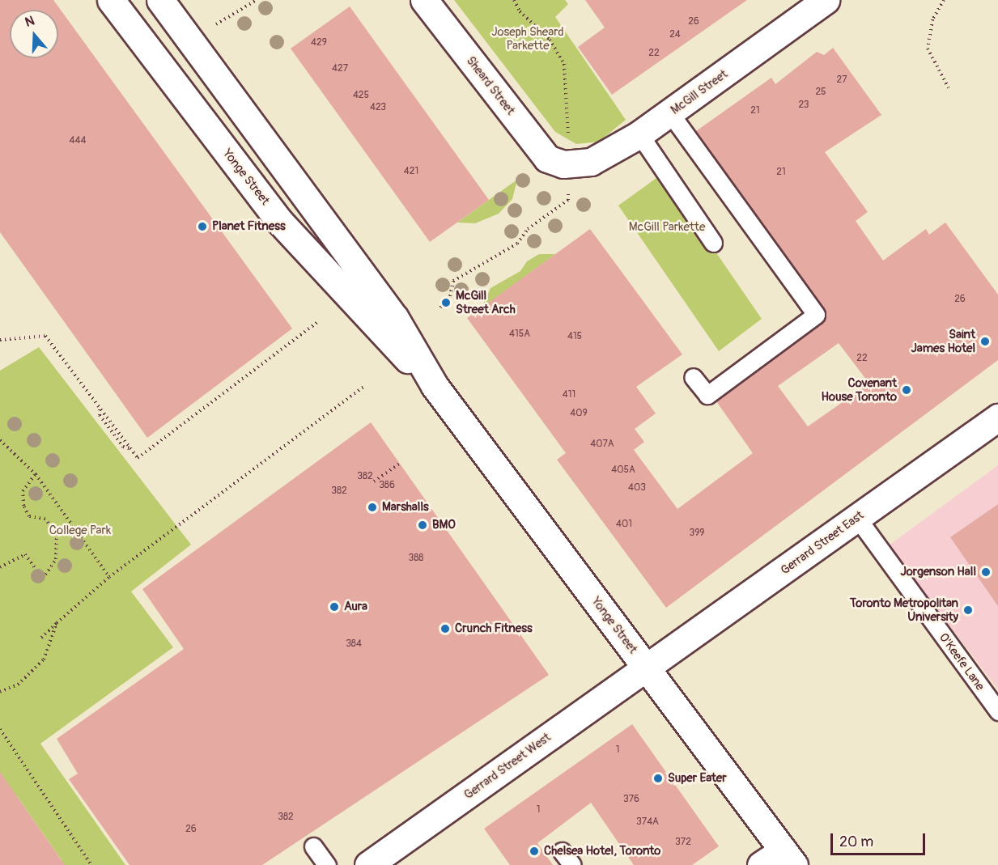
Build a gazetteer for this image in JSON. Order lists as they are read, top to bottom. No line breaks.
{"streets":{"main road":["Sheard Street","McGill Street","Yonge Street","Gerrard Street East","Gerrard Street West"],"lane":["O'Keefe Lane"]},"crossings":[["Sheard Street","McGill Street"],["Yonge Street","Gerrard Street East"],["Yonge Street","Gerrard Street West"],["Gerrard Street East","O'Keefe Lane"],["Gerrard Street East","Gerrard Street West"]],"parks":["Joseph Sheard Parkette","McGill Parkette","College Park"],"places":["Planet Fitness","McGill Street Arch","Saint James Hotel","Covenant House Toronto","Marshalls","BMO","Jorgenson Hall","Aura","Toronto Metropolitan University","Crunch Fitness","Super Eater","Chelsea Hotel, Toronto"],"house_numbers":["26","24","429","22","427","27","25","425","23","423","21","444","421","21","26","415A","415","22","411","409","407A","405A","382","386","403","382","401","399","388","384","1","376","1","382","374A","26","372"],"scale_bar":"20 m","north":"top"}
